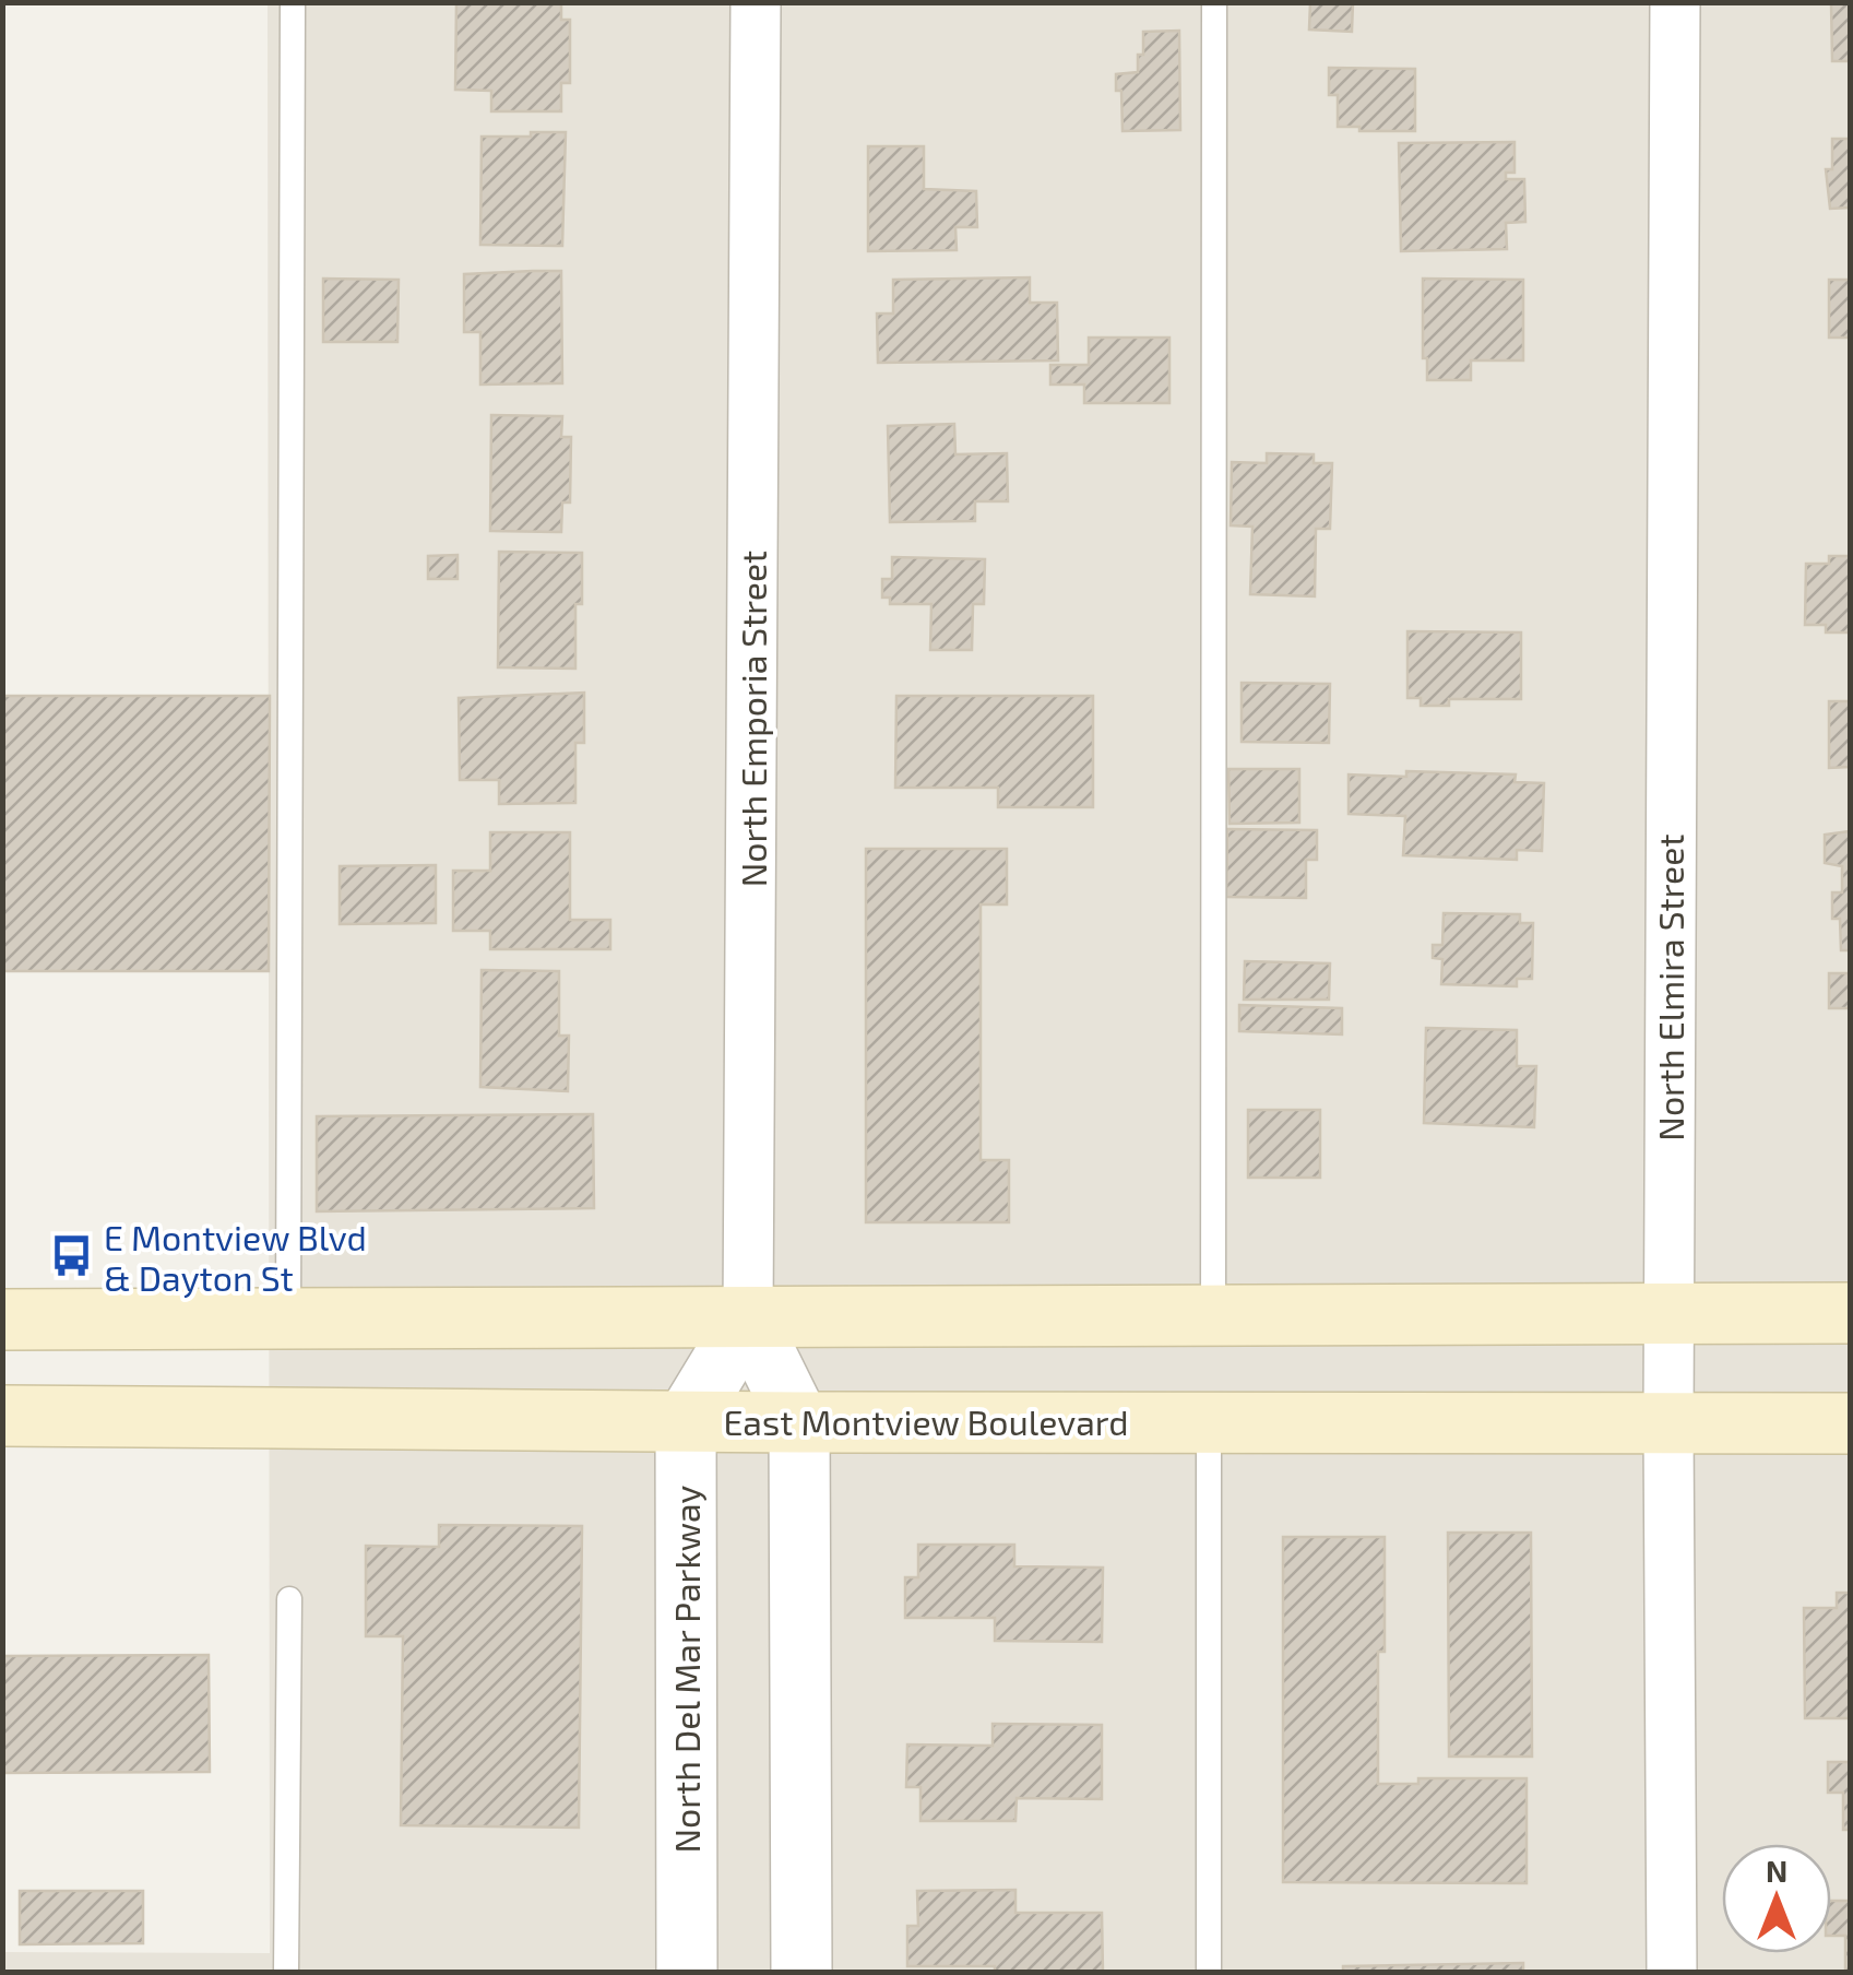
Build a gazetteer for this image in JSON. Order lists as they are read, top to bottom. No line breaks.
{"streets":{"main road":["East Montview Boulevard"],"street":["North Emporia Street","North Elmira Street","North Del Mar Parkway"]},"crossings":[["North Emporia Street","East Montview Boulevard"],["North Elmira Street","East Montview Boulevard"],["East Montview Boulevard","North Del Mar Parkway"]],"places":{"bus stop":["E Montview Blvd & Dayton St"]},"north":"top"}
